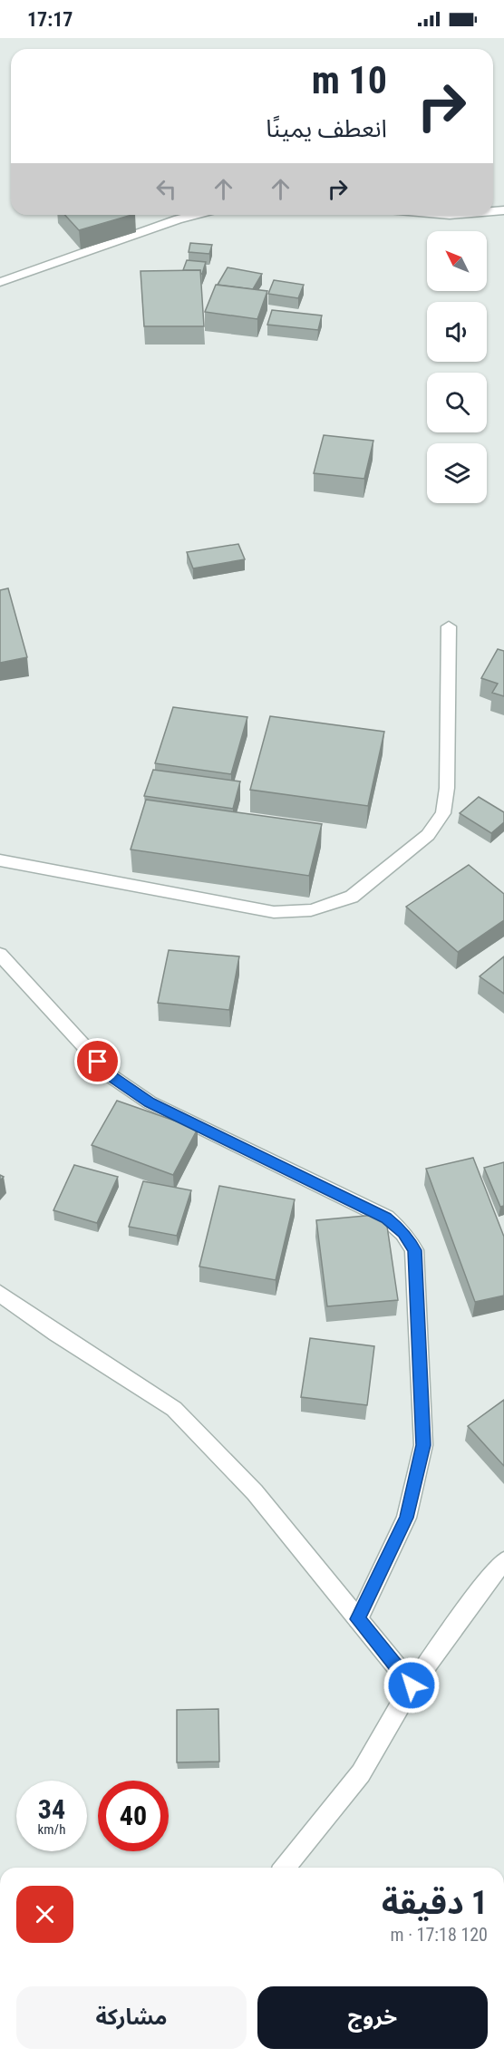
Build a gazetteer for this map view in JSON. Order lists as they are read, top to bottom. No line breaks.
{"north":"top left","page":{"status":"17:17","turn":["10 m","انعطف يمينًا"],"speed":"34 km/h","limit":"40","heading":["1 دقيقة","120 m · 17:18"],"buttons":["خروج","مشاركة"]}}
